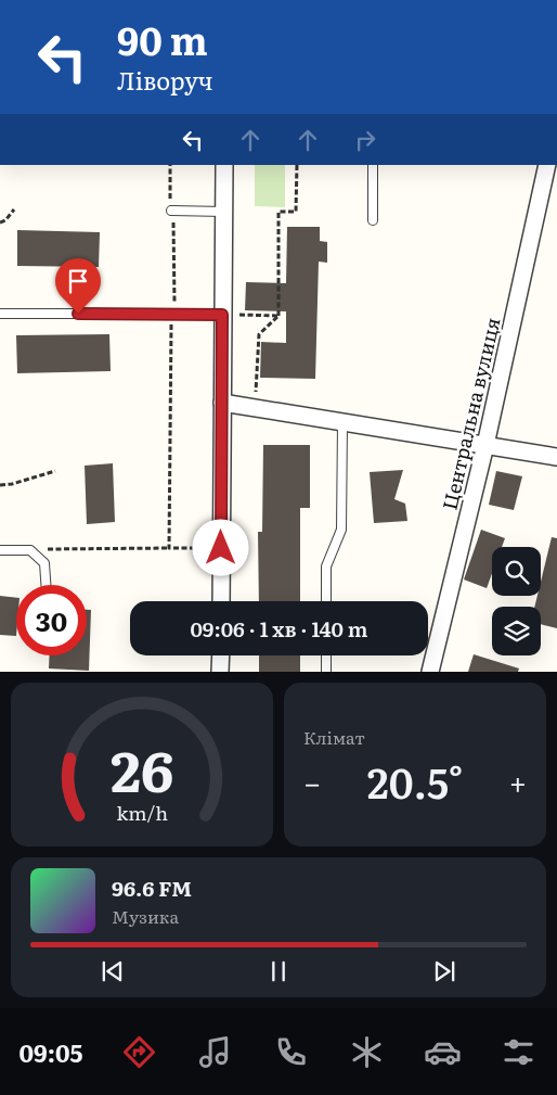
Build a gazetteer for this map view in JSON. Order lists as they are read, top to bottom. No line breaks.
{"streets":{"street":["Центральна вулиця"]},"page":{"turn":["90 m","Ліворуч"],"limit":"30","trip":"09:06 · 1 хв · 140 m","tile":"Клімат","heat":["−","20.5°","+"],"song":["96.6 FM","Музика"],"tabs":"09:05","gauge":["26","km/h"]}}
